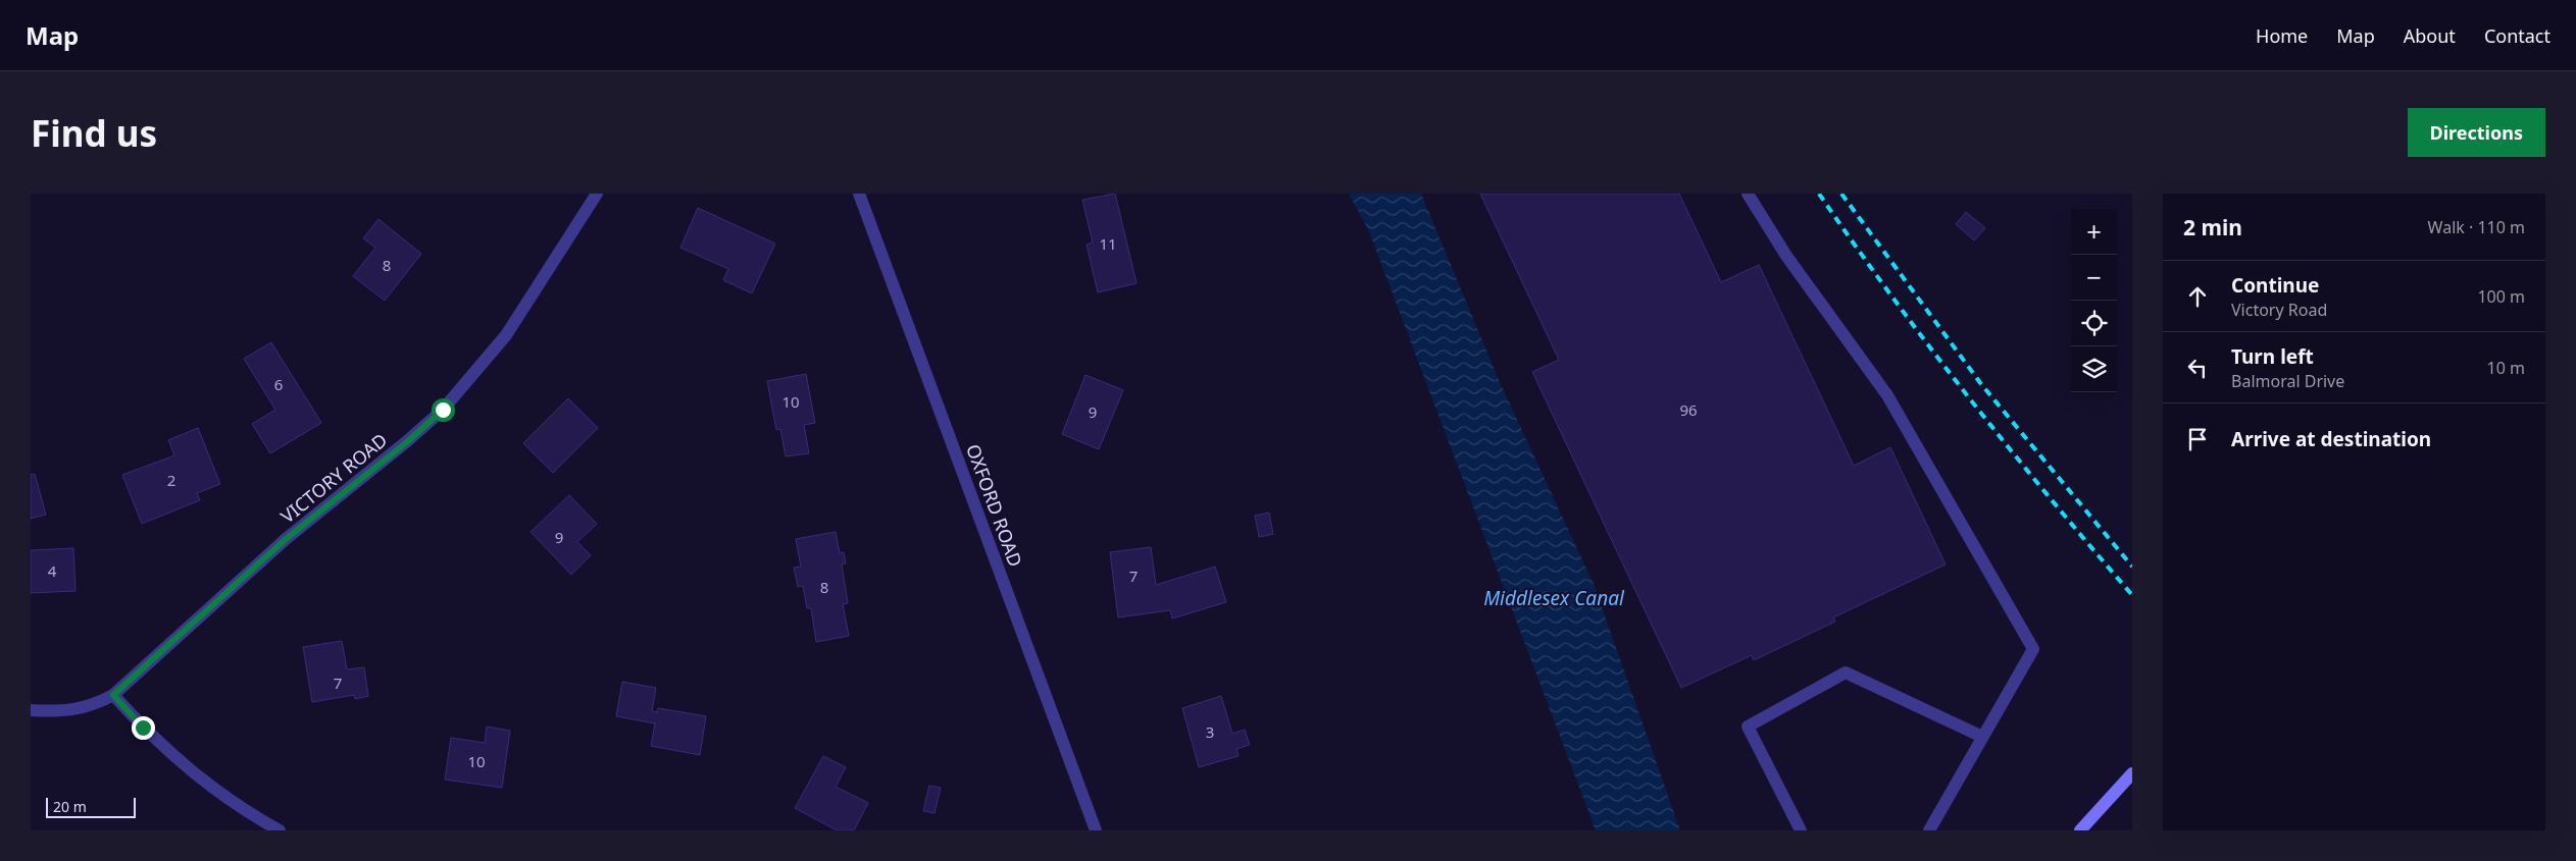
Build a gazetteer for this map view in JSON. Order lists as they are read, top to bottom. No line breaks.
{"streets":{"street":["VICTORY ROAD","OXFORD ROAD"]},"water":["Middlesex Canal"],"house_numbers":["11","8","6","10","96","9","2","9","4","7","8","7","3","10"],"scale_bar":"20 m","page":{"header":"Map","nav":["Home","Map","About","Contact"],"buttons":"Directions","title":"Find us","heading":["2 min","Walk · 110 m"],"map_buttons":["+","−"],"list":[["Continue","Victory Road","100 m"],["Turn left","Balmoral Drive","10 m"],"Arrive at destination"],"scale":"20 m"}}
